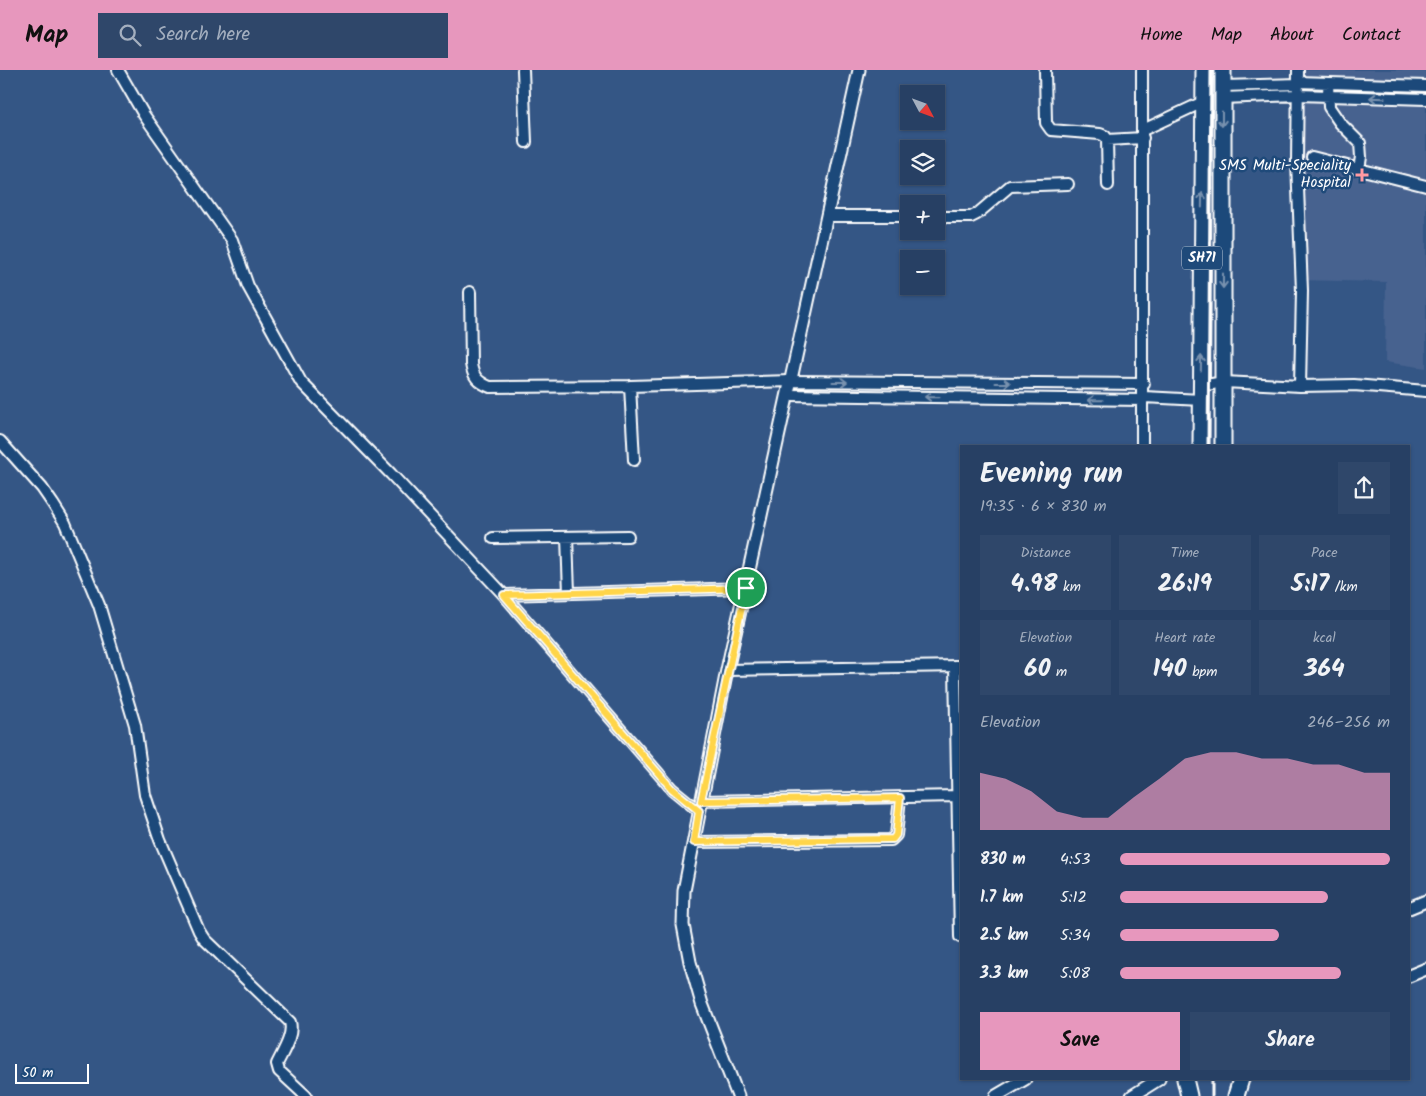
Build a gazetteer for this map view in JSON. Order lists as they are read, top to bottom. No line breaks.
{"streets":{"main road":["SH71"]},"places":{"health":["SMS Multi-Speciality Hospital"]},"scale_bar":"50 m","north":"bottom right","page":{"header":"Map","search":"Search here","nav":["Home","Map","About","Contact"],"map_buttons":["+","−"],"heading":["Evening run","19:35 · 6 × 830 m"],"stats":[["Distance","4.98 km"],["Time","26:19"],["Pace","5:17 /km"],["Elevation","60 m"],["Heart rate","140 bpm"],["kcal","364"]],"chart":["Elevation","246–256 m"],"list":[{"name":"830 m","note":"4:53"},{"name":"1.7 km","note":"5:12"},{"name":"2.5 km","note":"5:34"},{"name":"3.3 km","note":"5:08"}],"buttons":["Save","Share"],"scale":"50 m"}}
